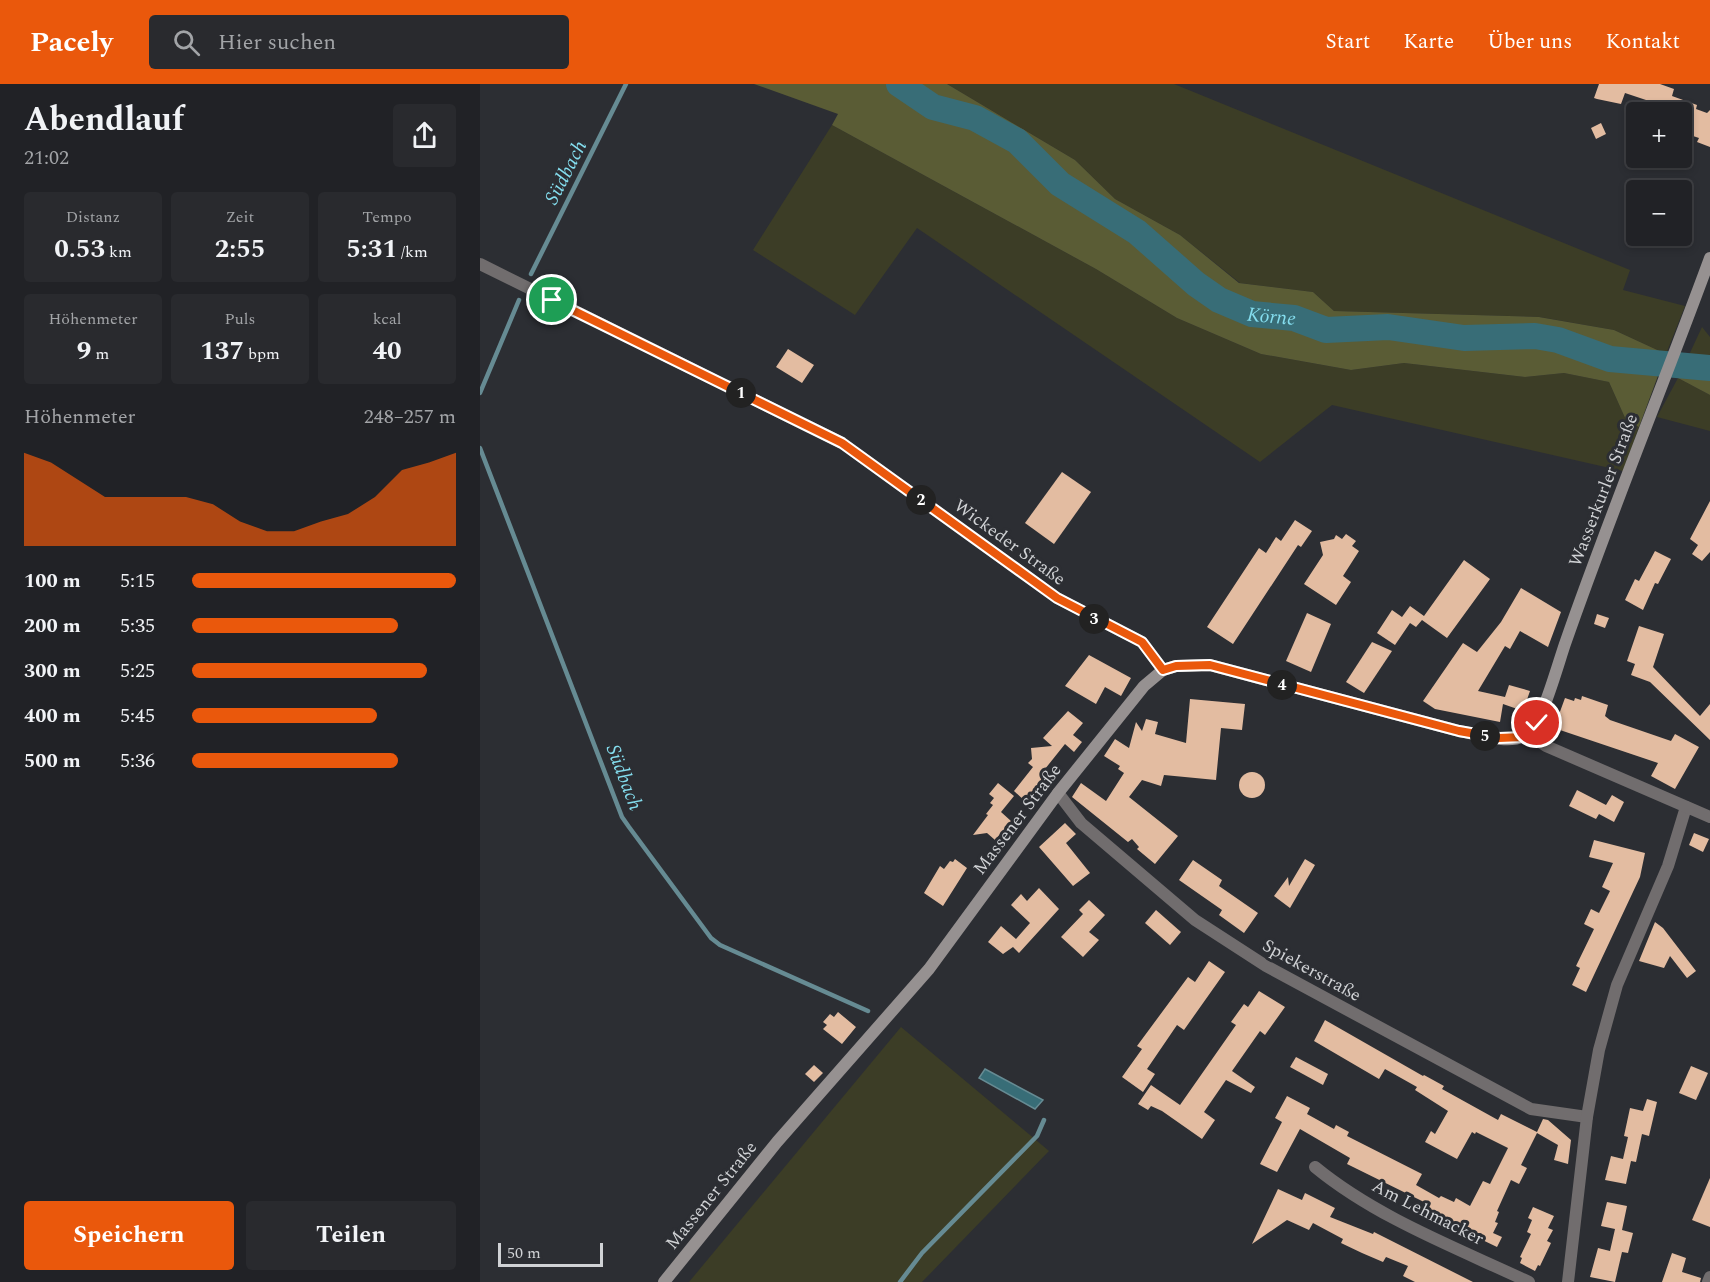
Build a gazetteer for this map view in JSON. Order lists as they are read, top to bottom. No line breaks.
{"streets":{"main road":["Wasserkurler Straße","Massener Straße"],"street":["Wickeder Straße","Spiekerstraße","Am Lehmacker"]},"crossings":[["Wickeder Straße","Massener Straße"],["Massener Straße","Spiekerstraße"]],"water":["Südbach","Körne"],"scale_bar":"50 m","page":{"header":"Pacely","search":"Hier suchen","nav":["Start","Karte","Über uns","Kontakt"],"heading":["Abendlauf","21:02"],"map_buttons":["+","−"],"stats":[["Distanz","0.53 km"],["Zeit","2:55"],["Tempo","5:31 /km"],["Höhenmeter","9 m"],["Puls","137 bpm"],["kcal","40"]],"pins":["1","2","3","4","5"],"chart":["Höhenmeter","248–257 m"],"list":[{"name":"100 m","note":"5:15"},{"name":"200 m","note":"5:35"},{"name":"300 m","note":"5:25"},{"name":"400 m","note":"5:45"},{"name":"500 m","note":"5:36"}],"buttons":["Speichern","Teilen"],"scale":"50 m"}}
